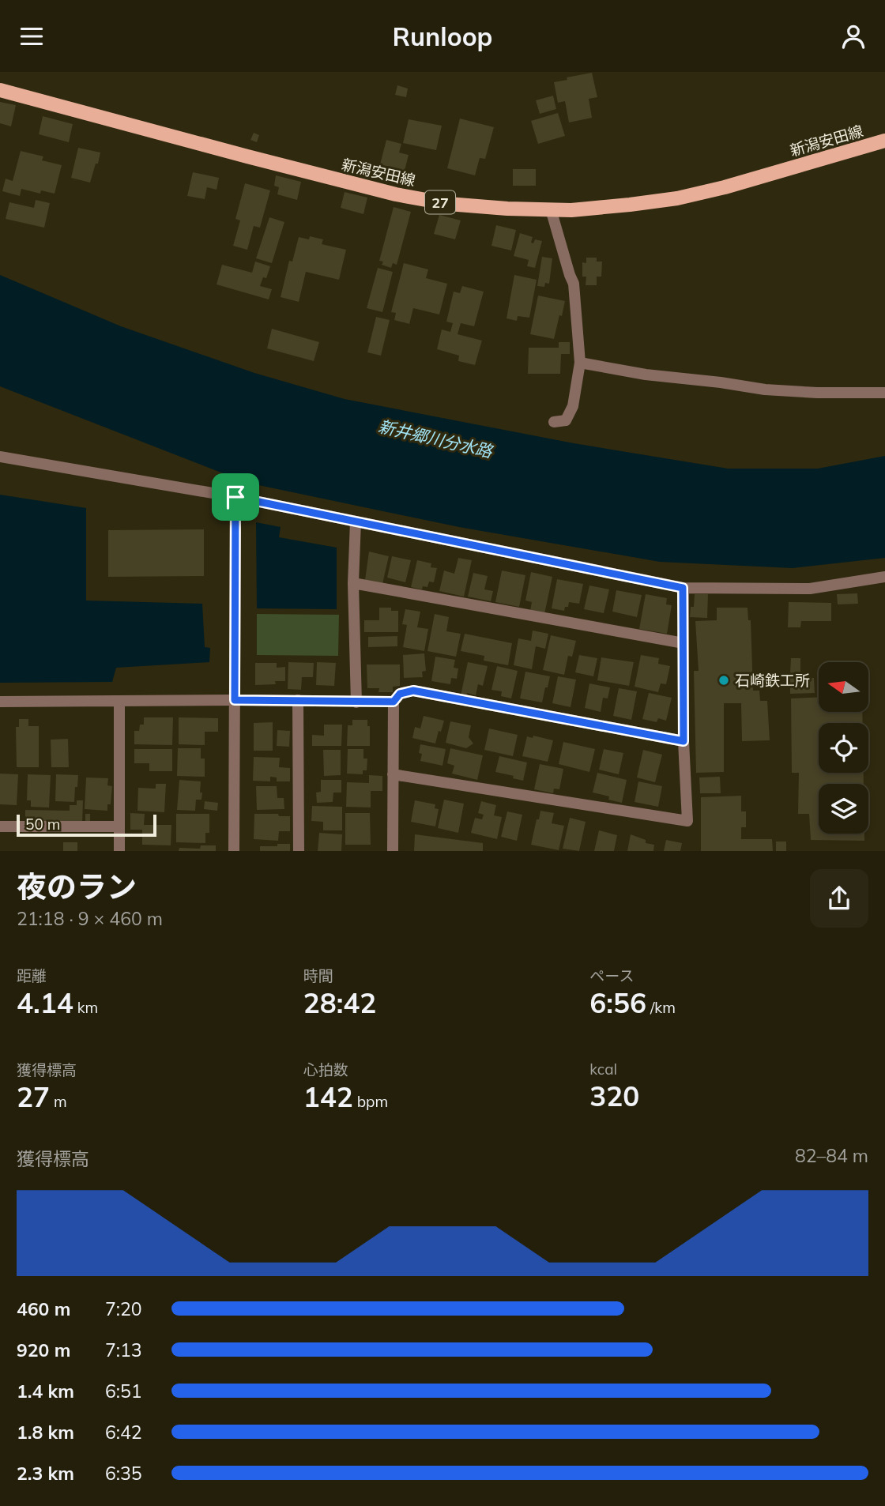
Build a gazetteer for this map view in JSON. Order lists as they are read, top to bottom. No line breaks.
{"streets":{"main road":["新潟安田線","27"]},"water":["新井郷川分水路"],"places":["石崎鉄工所"],"scale_bar":"50 m","north":"left","page":{"header":"Runloop","scale":"50 m","heading":["夜のラン","21:18 · 9 × 460 m"],"stats":[["距離","4.14 km"],["時間","28:42"],["ペース","6:56 /km"],["獲得標高","27 m"],["心拍数","142 bpm"],["kcal","320"]],"chart":["獲得標高","82–84 m"],"list":[{"name":"460 m","note":"7:20"},{"name":"920 m","note":"7:13"},{"name":"1.4 km","note":"6:51"},{"name":"1.8 km","note":"6:42"},{"name":"2.3 km","note":"6:35"}]}}
